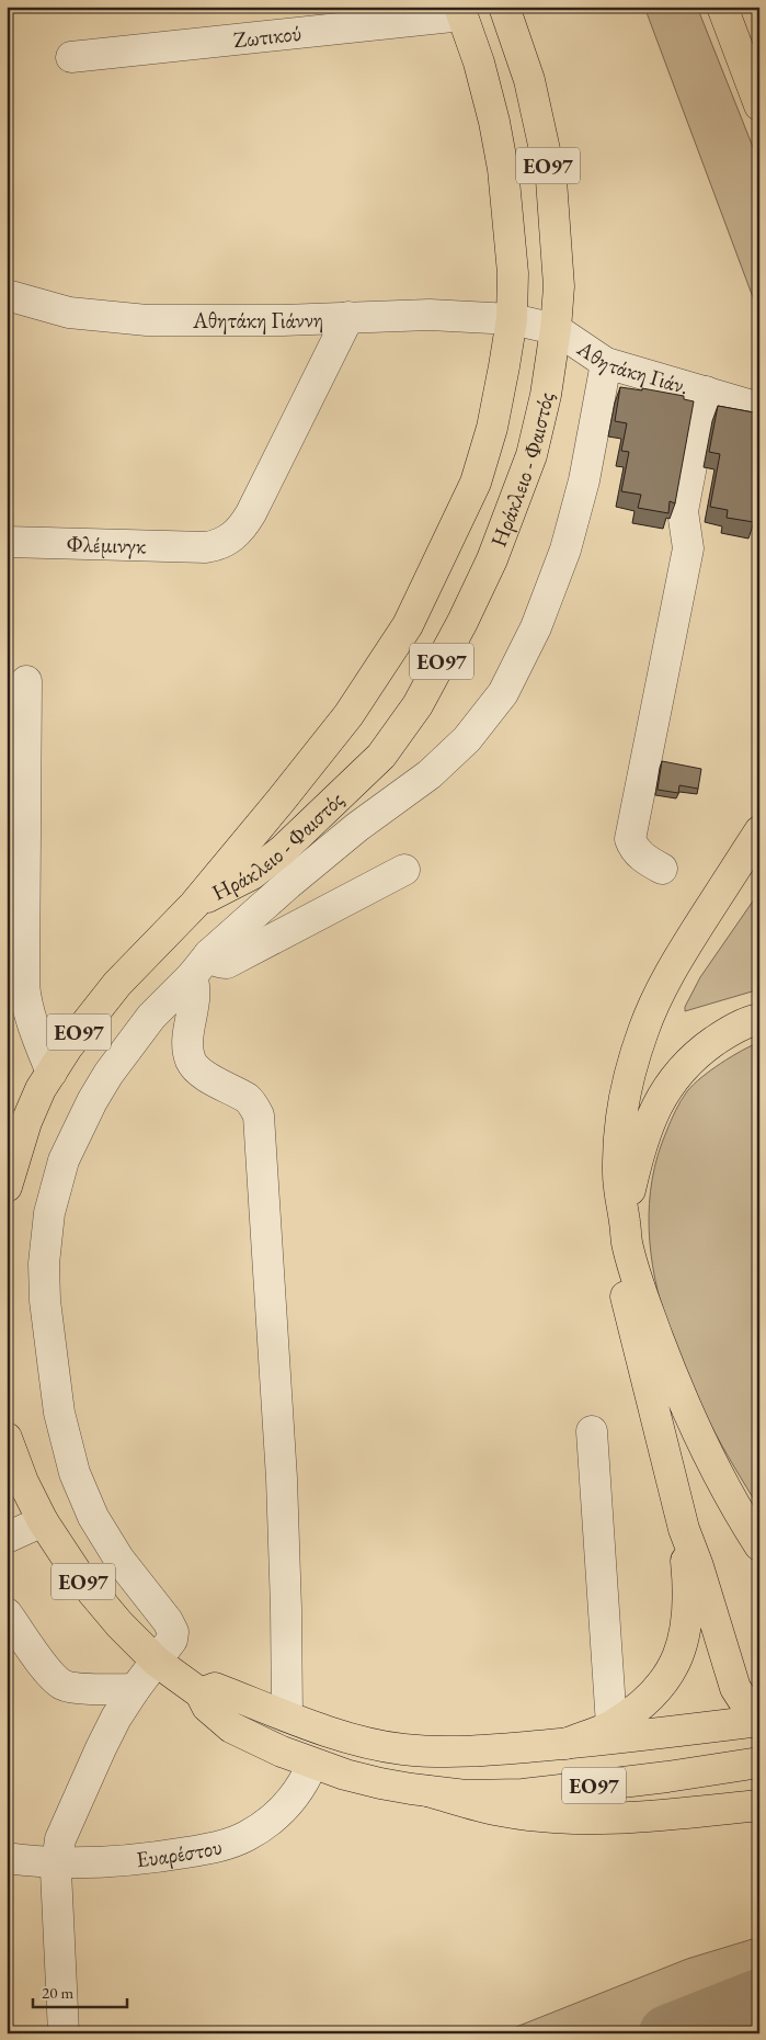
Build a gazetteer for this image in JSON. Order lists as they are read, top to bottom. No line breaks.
{"streets":{"main road":["ΕΟ97","Ηράκλειο - Φαιστός"],"street":["Ζωτικού","Αθητάκη Γιάννη","Αθητάκη Γιάν.","Φλέμινγκ","Ευαρέστου"]},"crossings":[["Ζωτικού","Ηράκλειο - Φαιστός"],["ΕΟ97","Ηράκλειο - Φαιστός"],["ΕΟ97","Ευαρέστου"],["Αθητάκη Γιάννη","Αθητάκη Γιάν."],["Αθητάκη Γιάννη","Ηράκλειο - Φαιστός"],["Αθητάκη Γιάννη","Φλέμινγκ"],["Αθητάκη Γιάν.","Ηράκλειο - Φαιστός"]],"scale_bar":"20 m"}
